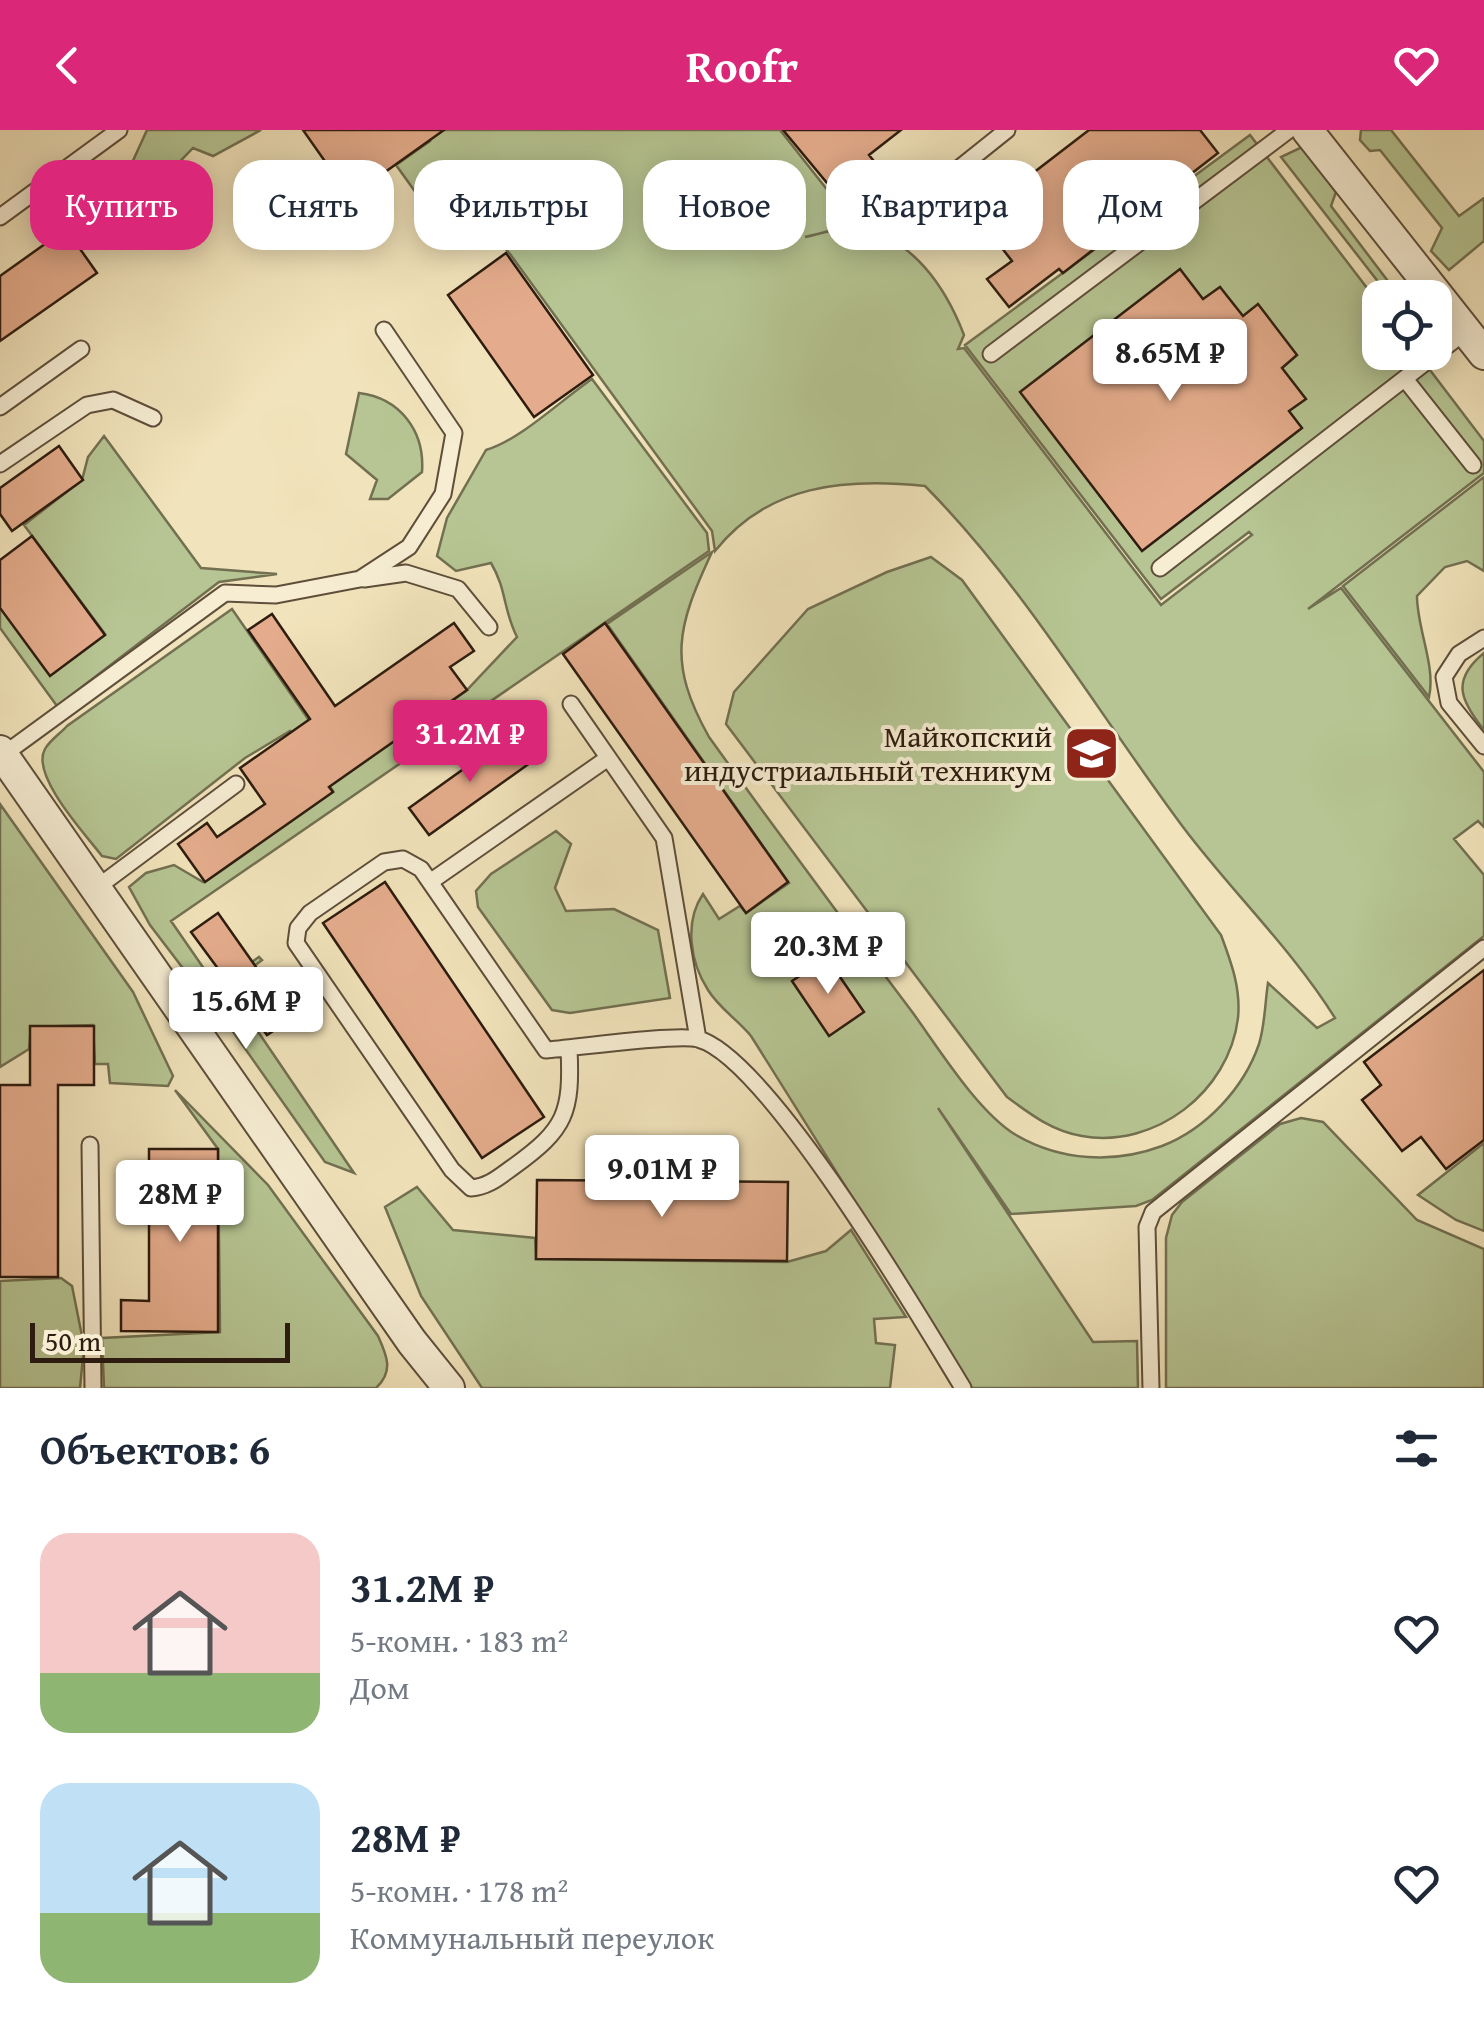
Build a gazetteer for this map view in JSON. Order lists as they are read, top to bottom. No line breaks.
{"places":{"school or university":["Майкопский индустриальный техникум"]},"scale_bar":"50 m","page":{"header":"Roofr","chip":["Купить","Снять","Фильтры","Новое","Квартира","Дом"],"price":["8.65M ₽","31.2M ₽","20.3M ₽","15.6M ₽","9.01M ₽","28M ₽"],"scale":"50 m","heading":"Объектов: 6","list":[{"name":"31.2M ₽","note":"5-комн. · 183 m² · Дом"},{"name":"28M ₽","note":"5-комн. · 178 m² · Коммунальный переулок"}]}}
